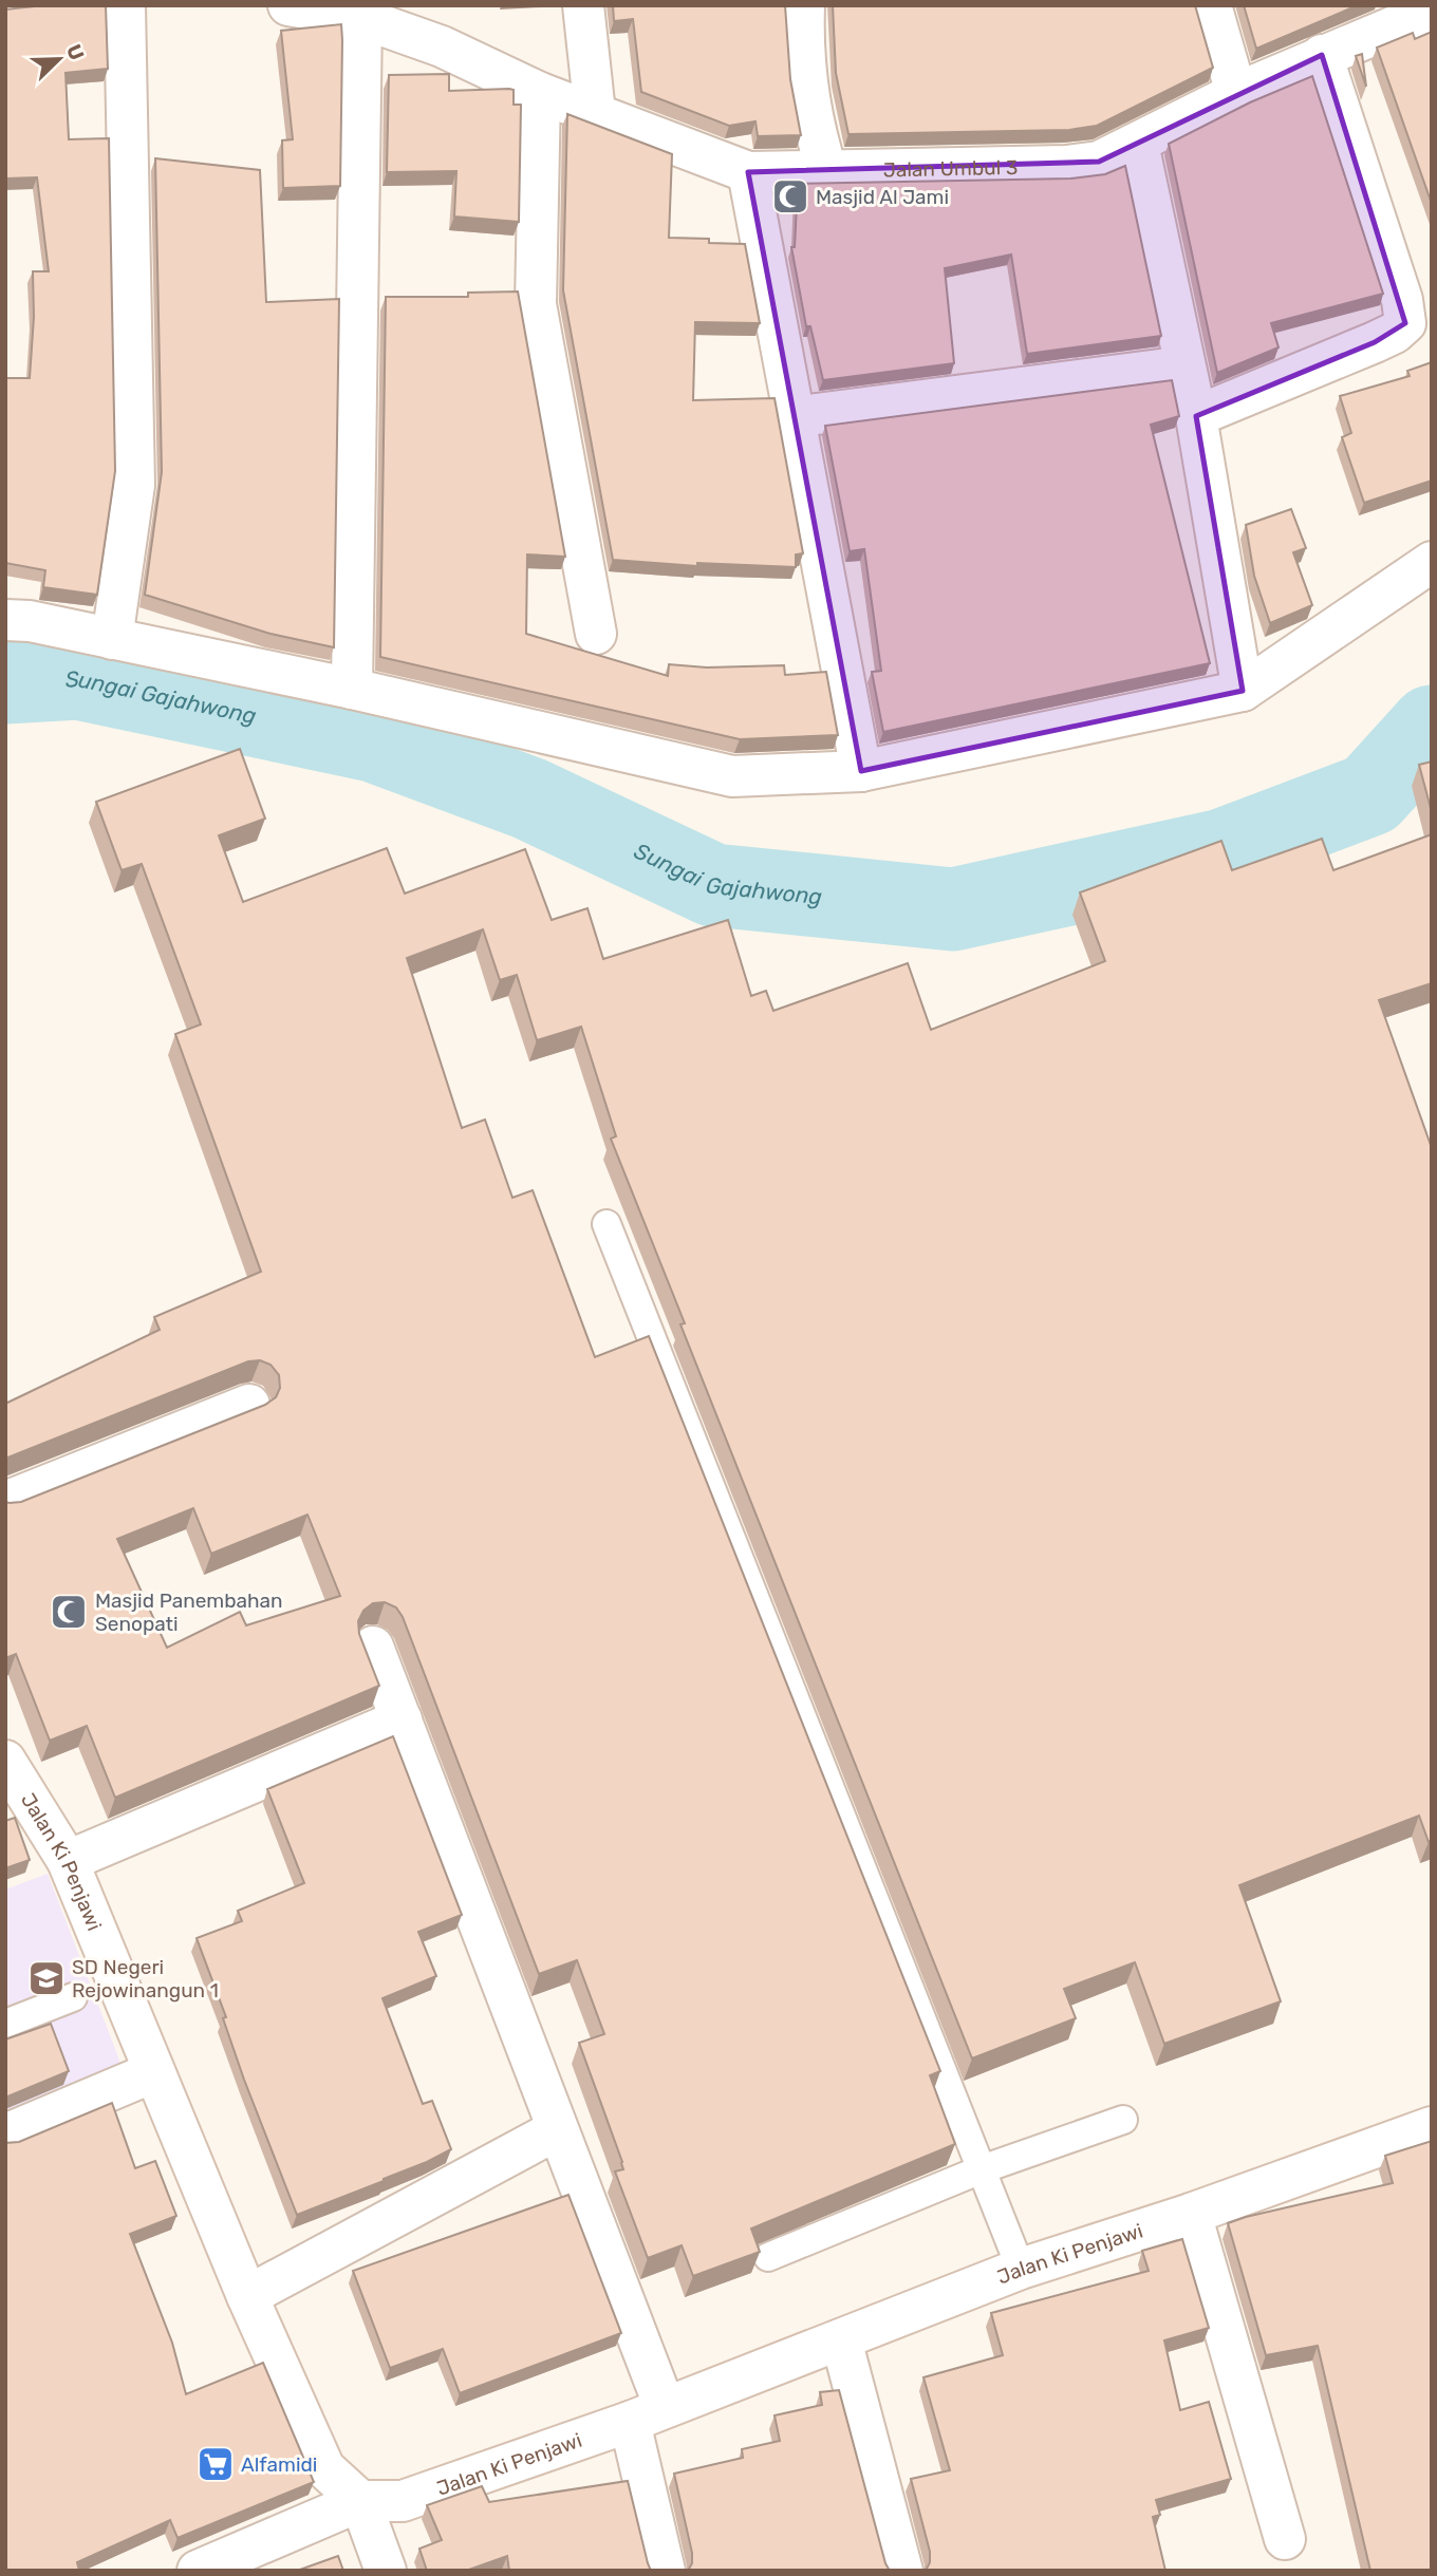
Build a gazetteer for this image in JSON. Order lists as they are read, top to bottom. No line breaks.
{"streets":{"street":["Jalan Umbul 3","Jalan Ki Penjawi"]},"water":["Sungai Gajahwong"],"places":{"mosque":["Masjid Al Jami","Masjid Panembahan Senopati"],"school or university":["SD Negeri Rejowinangun 1"],"supermarket":["Alfamidi"]},"north":"top right"}
